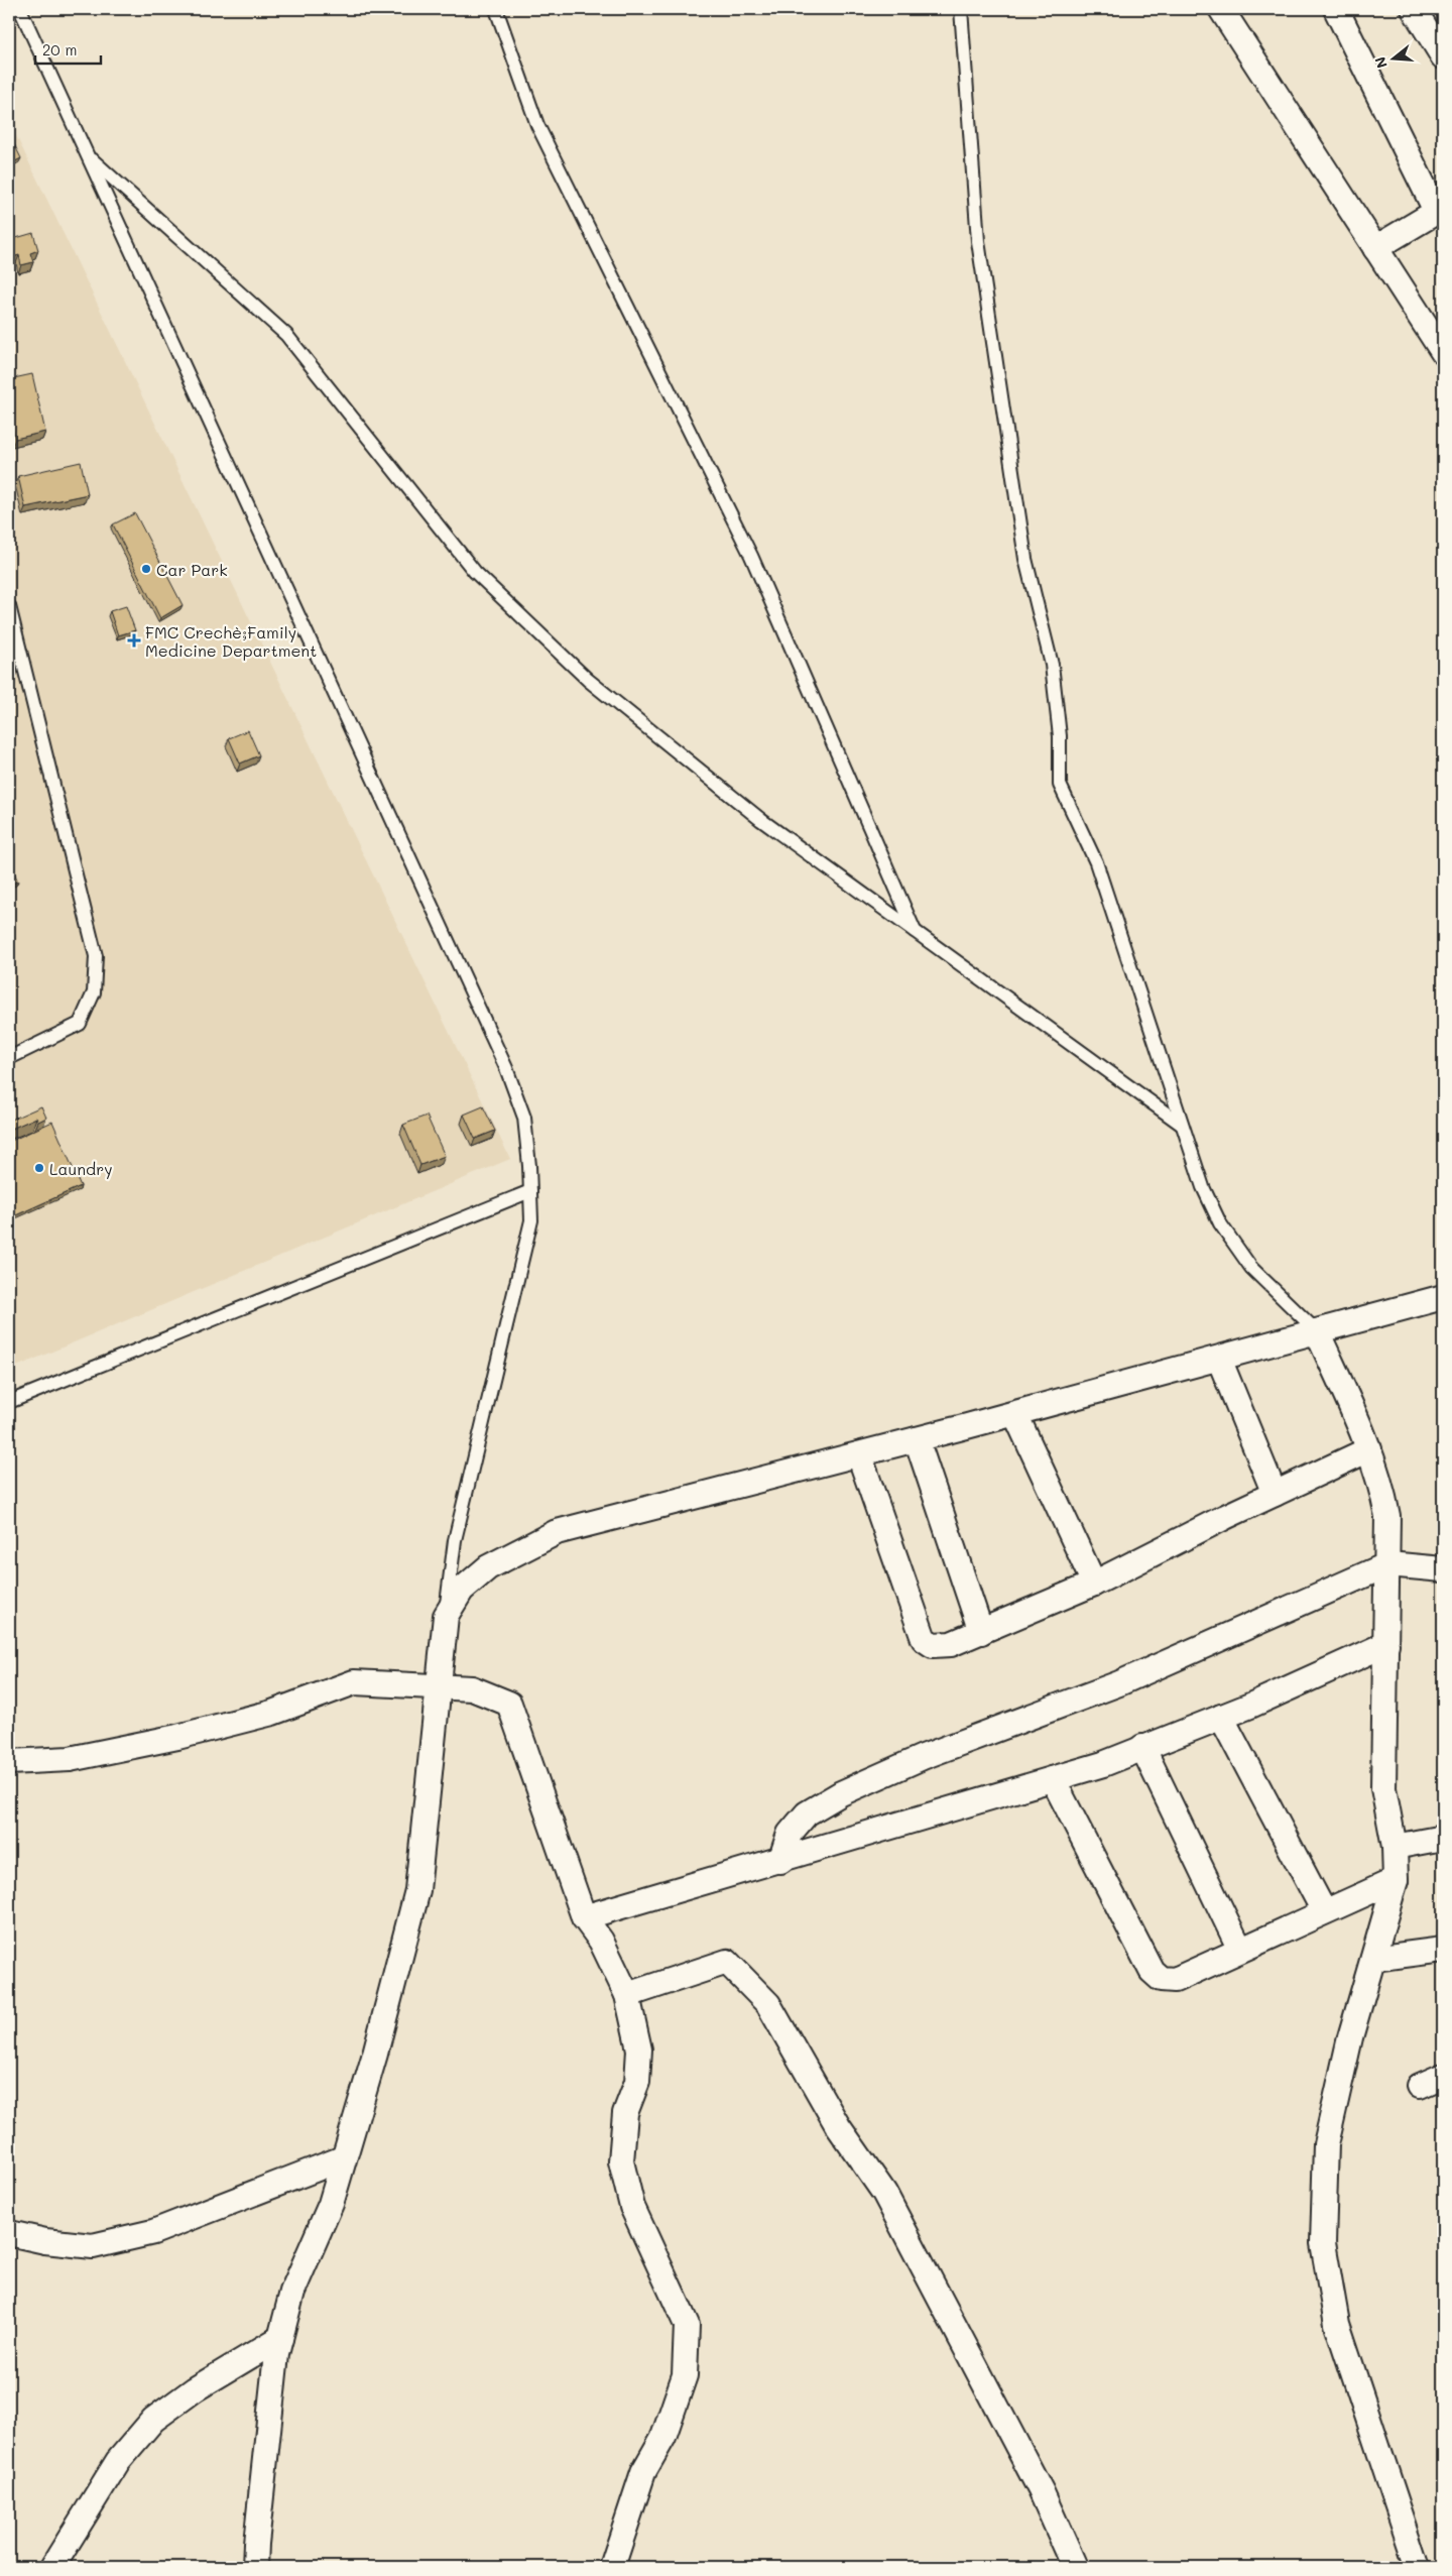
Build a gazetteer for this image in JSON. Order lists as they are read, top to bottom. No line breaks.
{"places":{"other":["Car Park","Laundry"],"health":["FMC Crechè;Family Medicine Department"]},"scale_bar":"20 m","north":"left"}
